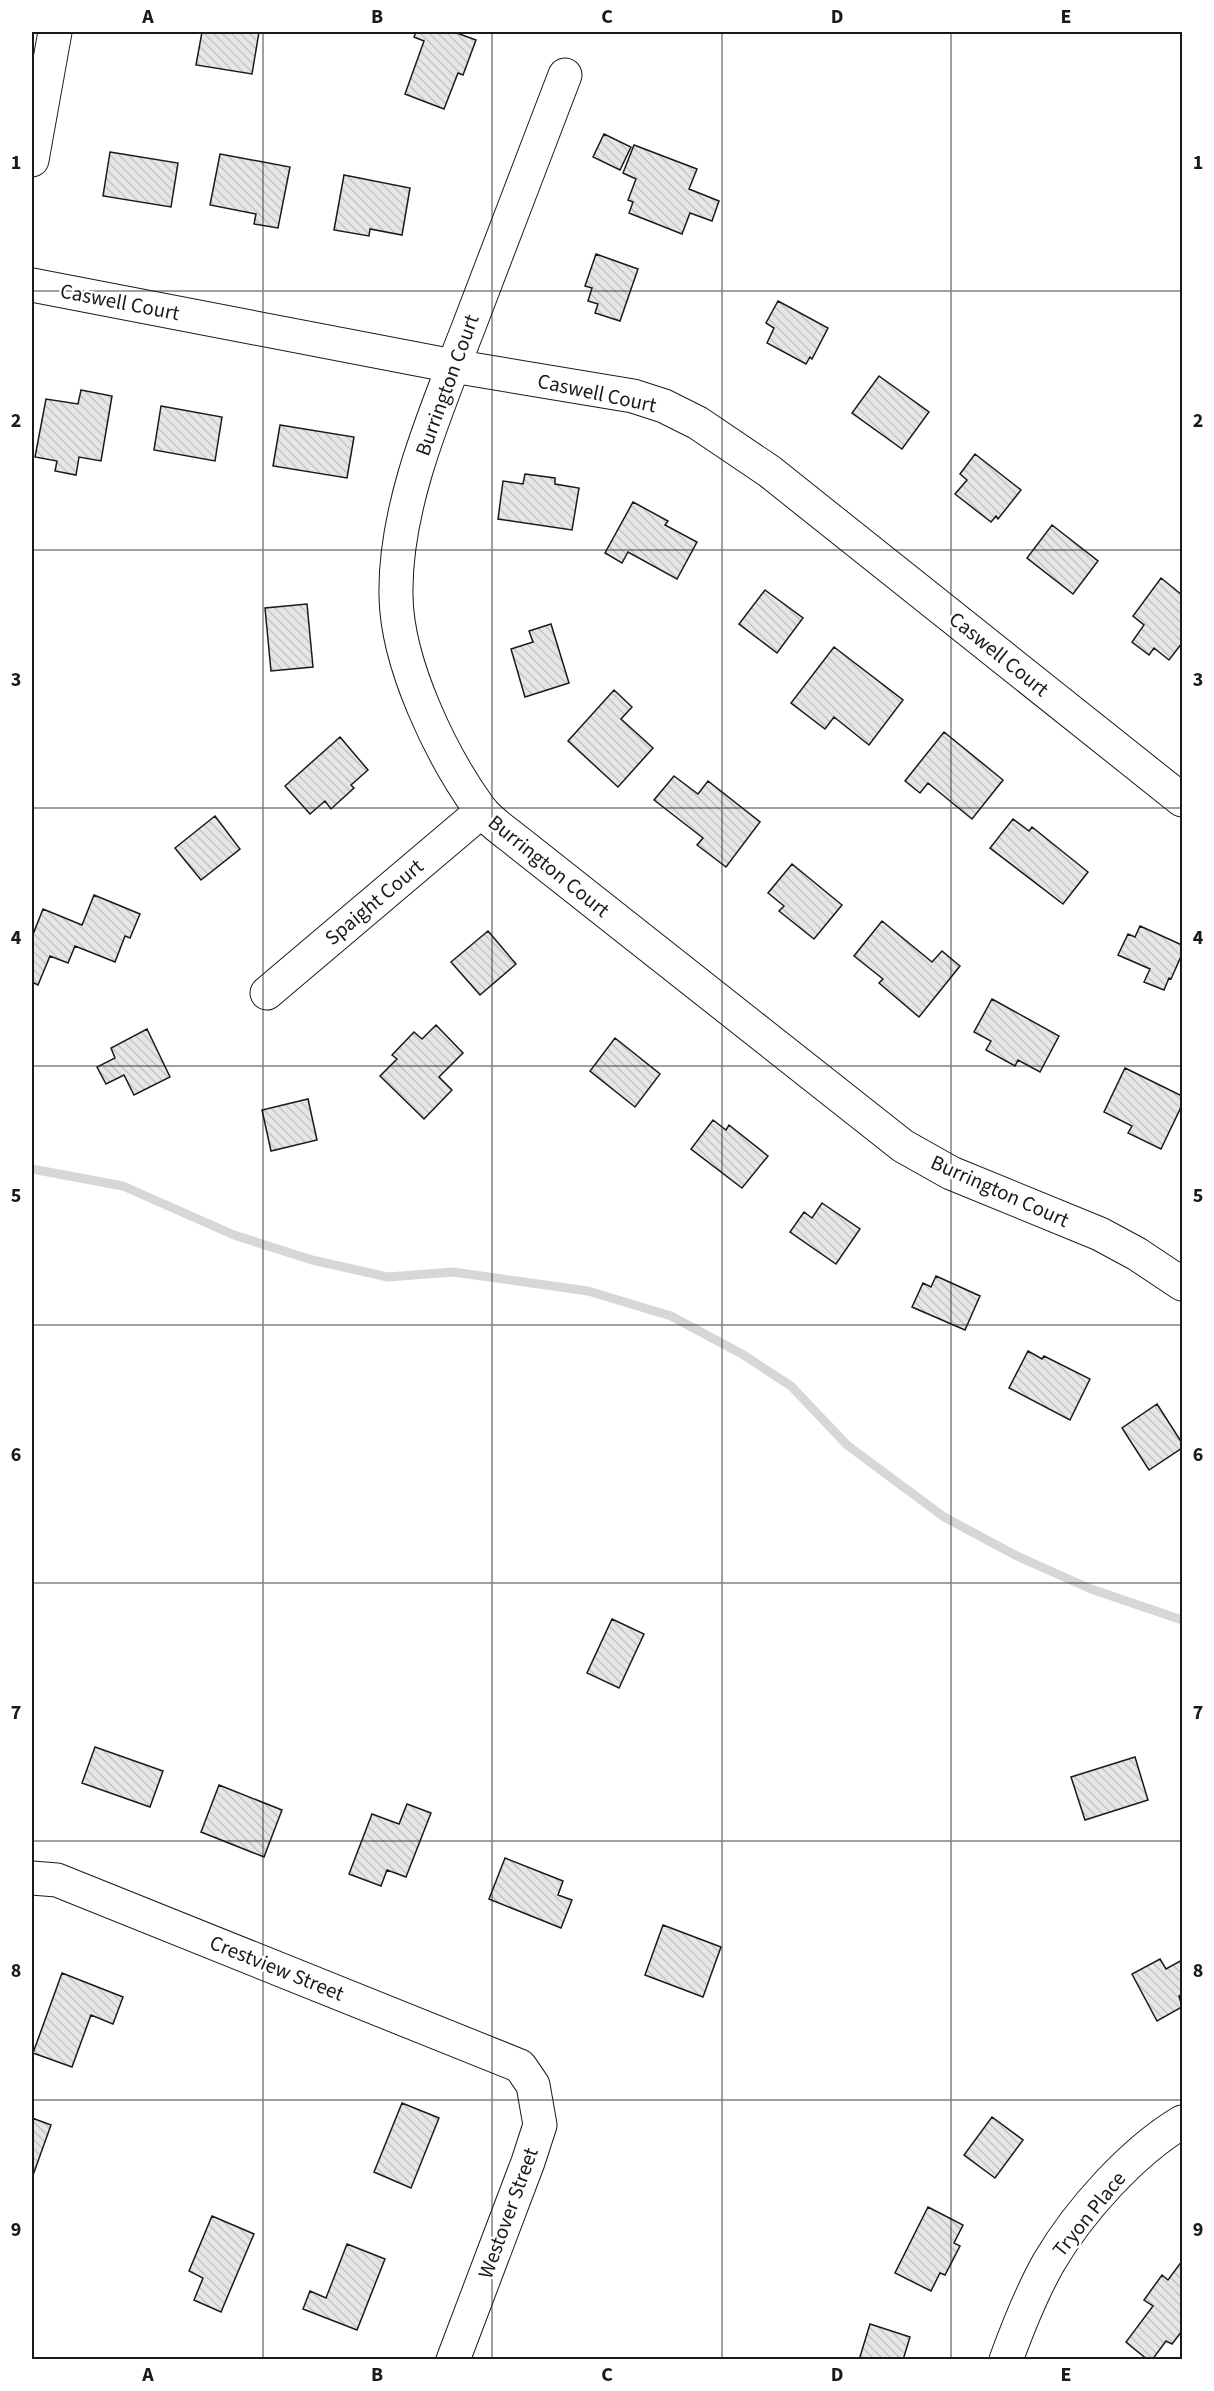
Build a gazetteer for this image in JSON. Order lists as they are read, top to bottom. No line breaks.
{"streets":{"street":["Caswell Court","Burrington Court","Spaight Court","Crestview Street","Westover Street","Tryon Place"]},"crossings":[["Caswell Court","Burrington Court"],["Burrington Court","Spaight Court"],["Crestview Street","Westover Street"]],"grid":{"columns":["A","B","C","D","E"],"rows":["1","2","3","4","5","6","7","8","9"]}}
